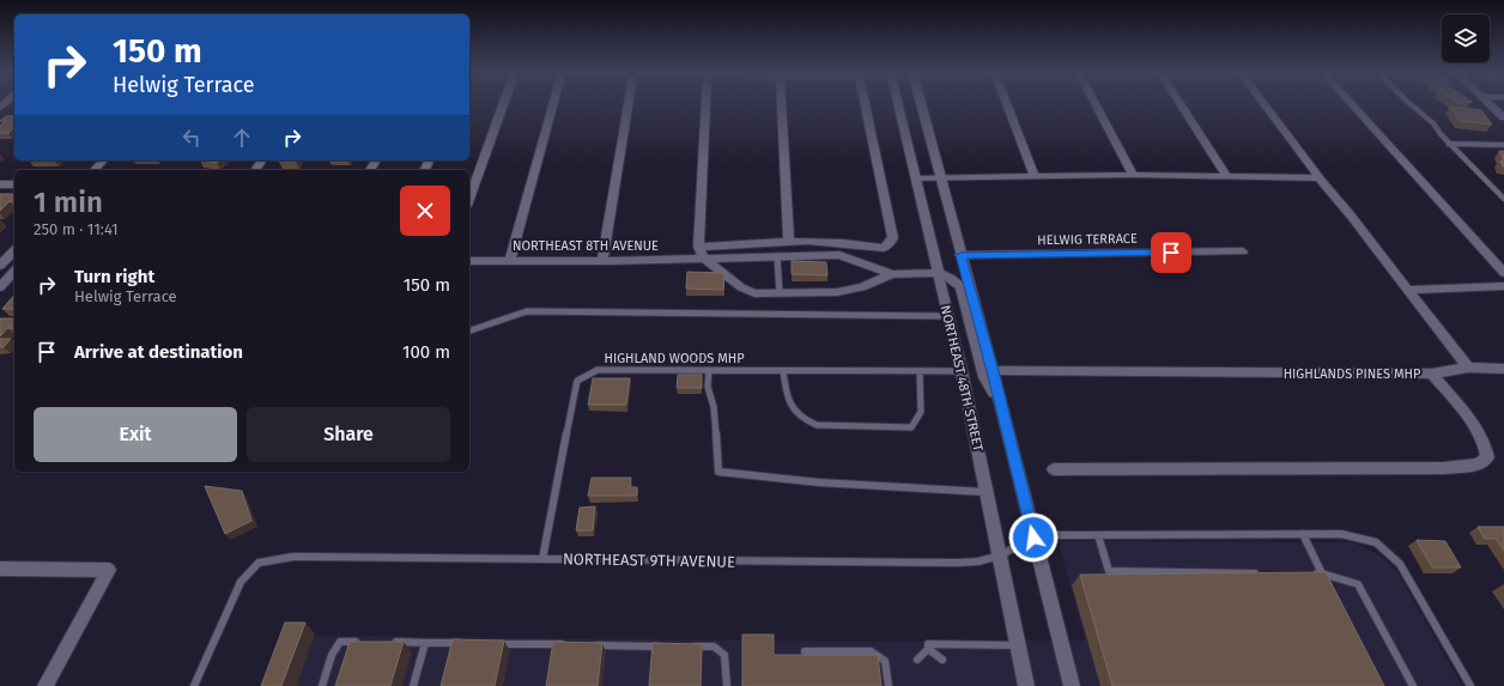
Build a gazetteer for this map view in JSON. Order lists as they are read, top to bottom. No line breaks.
{"streets":{"street":["HELWIG TERRACE","NORTHEAST 8TH AVENUE","HIGHLANDS PINES MHP","NORTHEAST 48TH STREET"],"lane":["HIGHLAND WOODS MHP","NORTHEAST 9TH AVENUE"]},"crossings":[["NORTHEAST 8TH AVENUE","NORTHEAST 48TH STREET"],["HIGHLAND WOODS MHP","NORTHEAST 48TH STREET"],["HIGHLAND WOODS MHP","NORTHEAST 9TH AVENUE"],["NORTHEAST 48TH STREET","NORTHEAST 9TH AVENUE"]],"page":{"turn":["150 m","Helwig Terrace"],"heading":["1 min","250 m · 11:41"],"list":[{"name":"Turn right","note":"Helwig Terrace","value":"150 m"},{"name":"Arrive at destination","value":"100 m"}],"buttons":["Exit","Share"]}}
